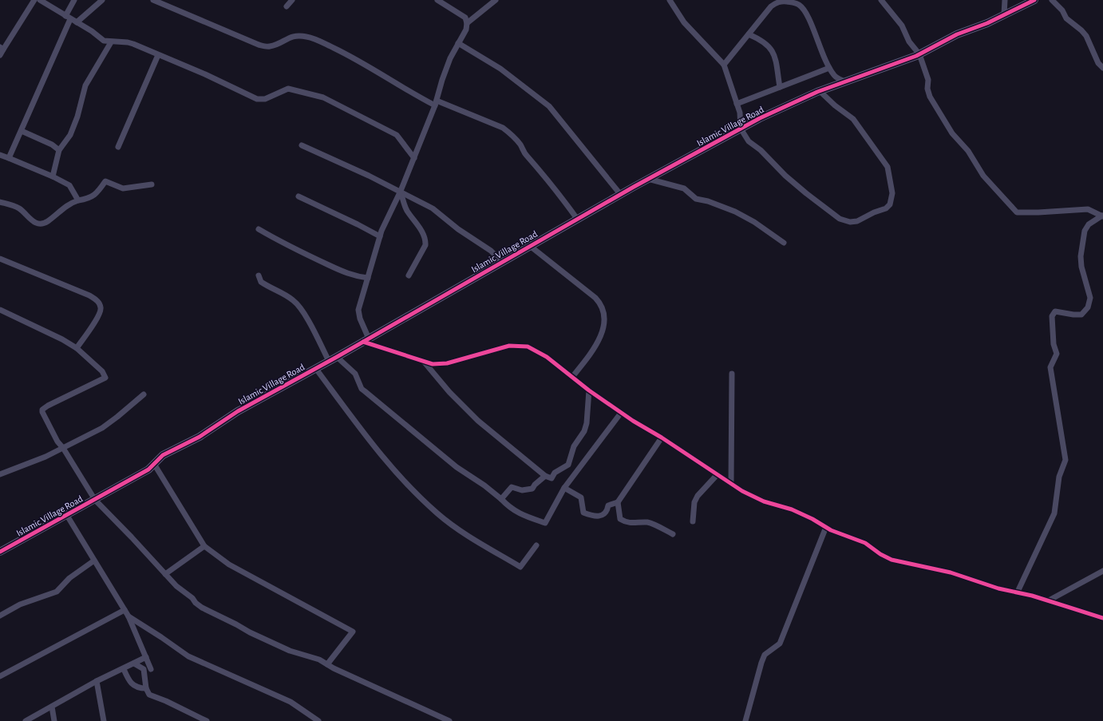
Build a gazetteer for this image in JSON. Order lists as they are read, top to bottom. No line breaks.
{"streets":{"street":["Islamic Village Road"]}}
